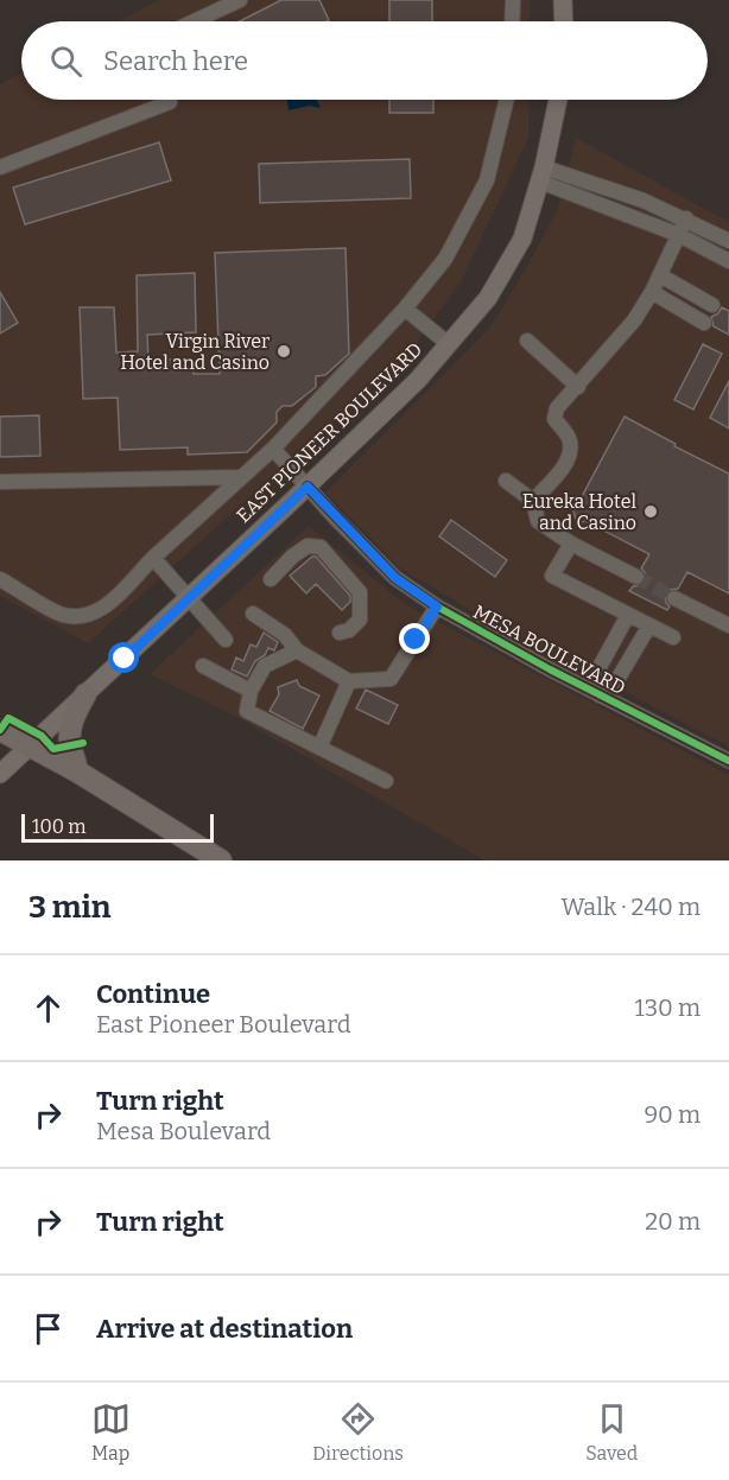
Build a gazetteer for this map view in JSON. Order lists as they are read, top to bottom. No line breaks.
{"streets":{"main road":["EAST PIONEER BOULEVARD"],"street":["MESA BOULEVARD"]},"crossings":[["EAST PIONEER BOULEVARD","MESA BOULEVARD"]],"places":["Virgin River Hotel and Casino","Eureka Hotel and Casino"],"scale_bar":"100 m","page":{"search":"Search here","scale":"100 m","heading":["3 min","Walk · 240 m"],"list":[["Continue","East Pioneer Boulevard","130 m"],["Turn right","Mesa Boulevard","90 m"],["Turn right","20 m"],"Arrive at destination"],"nav":["Map","Directions","Saved"]}}
